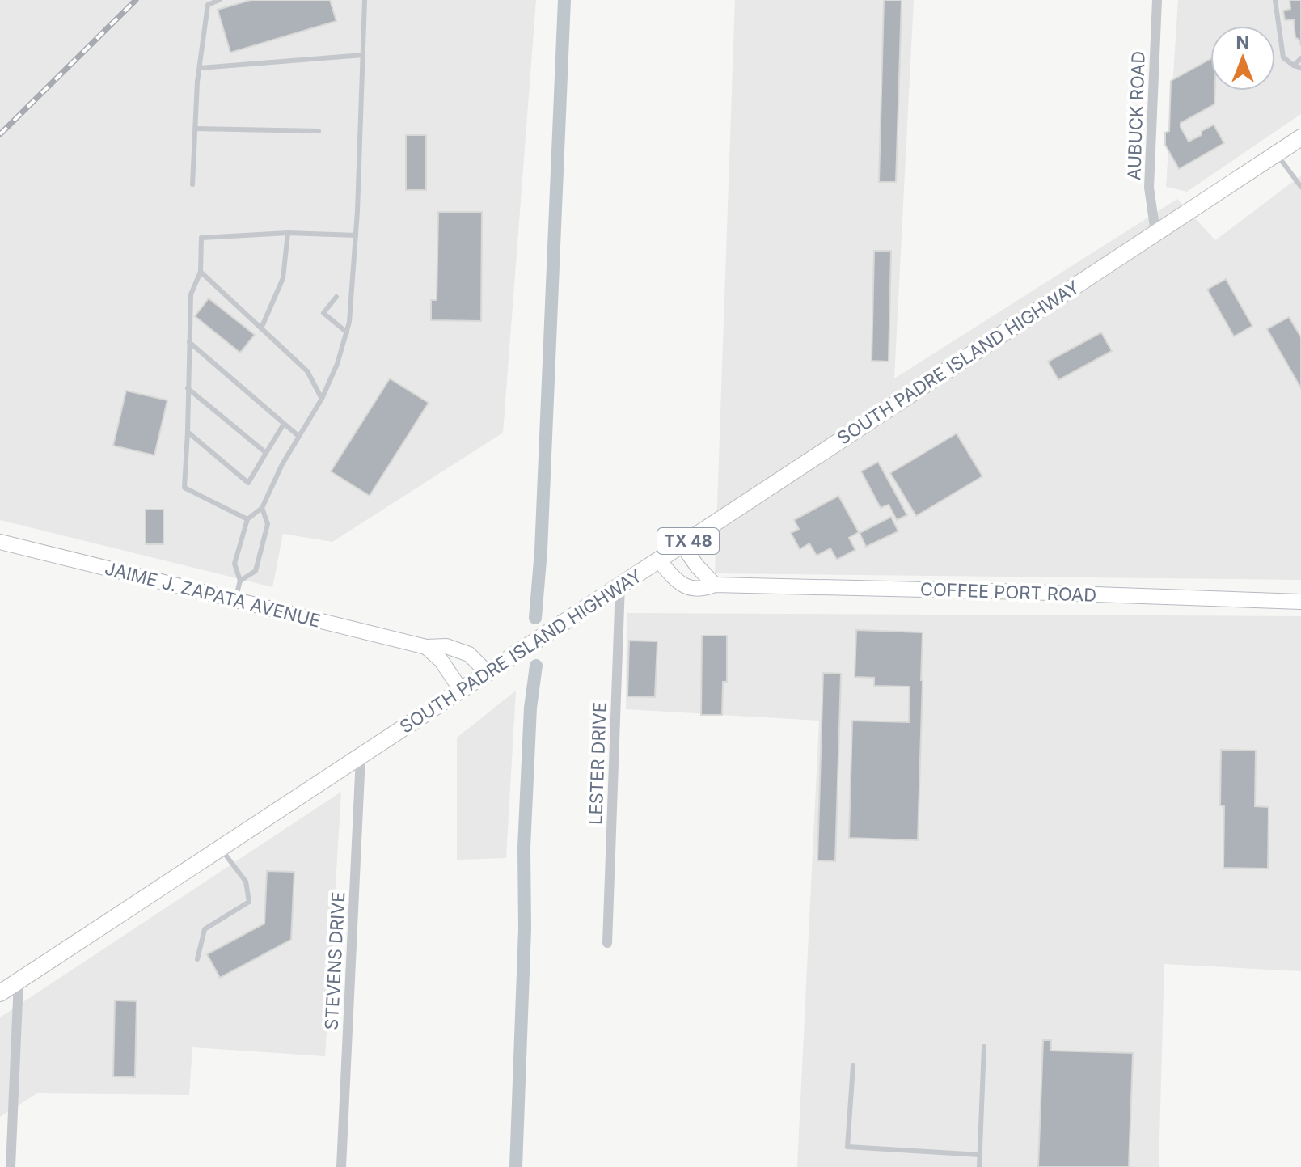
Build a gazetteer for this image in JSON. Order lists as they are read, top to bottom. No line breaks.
{"streets":{"main road":["SOUTH PADRE ISLAND HIGHWAY","TX 48"],"street":["AUBUCK ROAD","COFFEE PORT ROAD","JAIME J. ZAPATA AVENUE","LESTER DRIVE","STEVENS DRIVE"]},"crossings":[["AUBUCK ROAD","SOUTH PADRE ISLAND HIGHWAY"],["SOUTH PADRE ISLAND HIGHWAY","COFFEE PORT ROAD"],["SOUTH PADRE ISLAND HIGHWAY","JAIME J. ZAPATA AVENUE"],["SOUTH PADRE ISLAND HIGHWAY","LESTER DRIVE"],["SOUTH PADRE ISLAND HIGHWAY","STEVENS DRIVE"]],"north":"top"}
